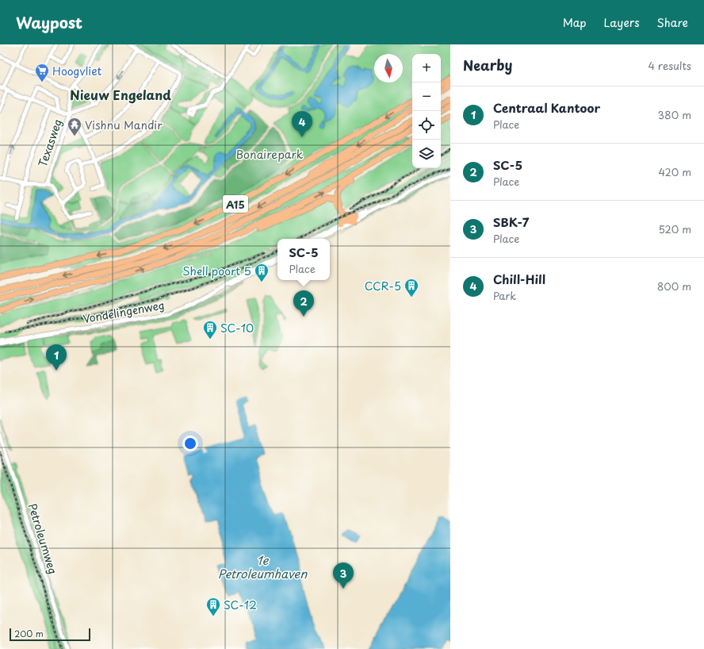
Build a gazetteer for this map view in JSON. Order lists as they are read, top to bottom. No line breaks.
{"streets":{"highway":["A15"],"street":["Texasweg","Vondelingenweg","Petroleumweg"]},"districts":["Nieuw Engeland"],"water":["1e Petroleumhaven"],"parks":["Bonairepark"],"places":{"supermarket":["Hoogvliet"],"temple":["Vishnu Mandir"],"building":["Shell poort 5","CCR-5","SC-10","SC-12"]},"scale_bar":"200 m","north":"bottom","page":{"header":"Waypost","nav":["Map","Layers","Share"],"heading":["Nearby","4 results"],"map_buttons":["+","−"],"list":[{"mark":"1","name":"Centraal Kantoor","note":"Place","value":"380 m"},{"mark":"2","name":"SC-5","note":"Place","value":"420 m"},{"mark":"3","name":"SBK-7","note":"Place","value":"520 m"},{"mark":"4","name":"Chill-Hill","note":"Park","value":"800 m"}],"pins":["4","2","1","3"],"popup":["SC-5","Place"],"scale":"200 m"}}
